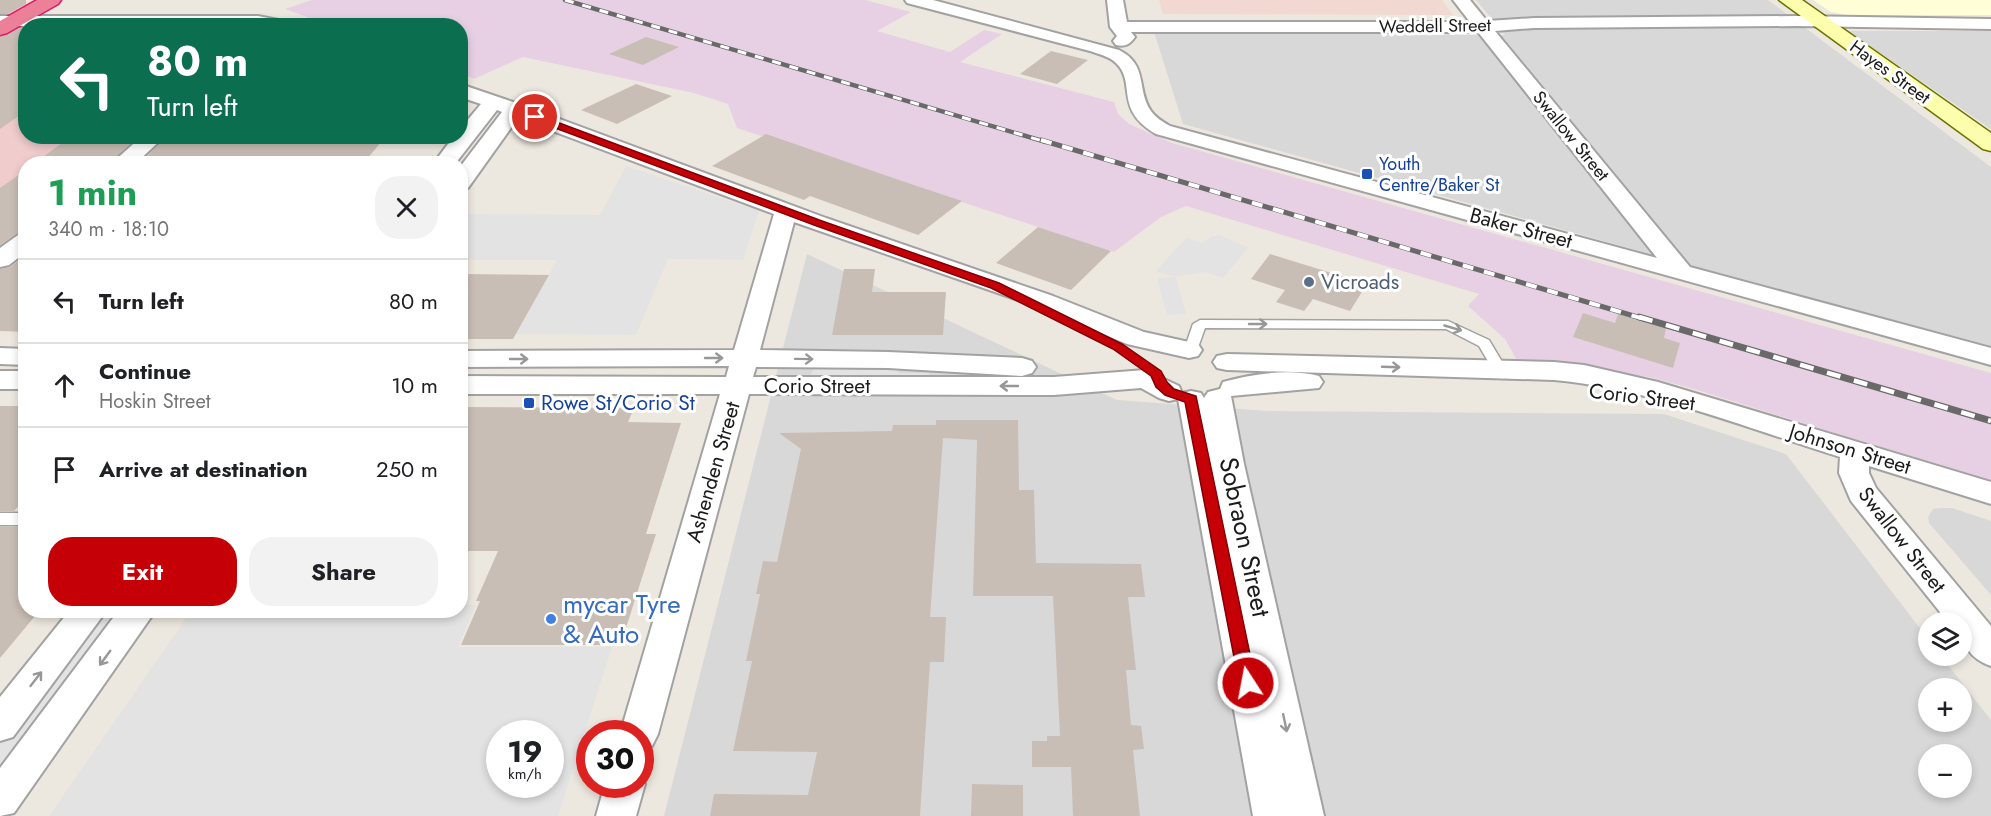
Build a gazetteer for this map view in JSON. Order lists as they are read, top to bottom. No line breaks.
{"streets":{"street":["Weddell Street","Hayes Street","Swallow Street","Baker Street","Corio Street","Johnson Street","Ashenden Street","Sobraon Street"]},"crossings":[["Weddell Street","Hayes Street"],["Weddell Street","Swallow Street"],["Swallow Street","Baker Street"],["Swallow Street","Johnson Street"],["Corio Street","Johnson Street"],["Corio Street","Ashenden Street"],["Corio Street","Sobraon Street"]],"places":{"transit":["Youth Centre/Baker St","Rowe St/Corio St"],"other":["Vicroads","mycar Tyre & Auto"]},"page":{"turn":["80 m","Turn left"],"heading":["1 min","340 m · 18:10"],"list":[{"name":"Turn left","value":"80 m"},{"name":"Continue","note":"Hoskin Street","value":"10 m"},{"name":"Arrive at destination","value":"250 m"}],"buttons":["Exit","Share"],"map_buttons":["+","−"],"speed":"19 km/h","limit":"30"}}
